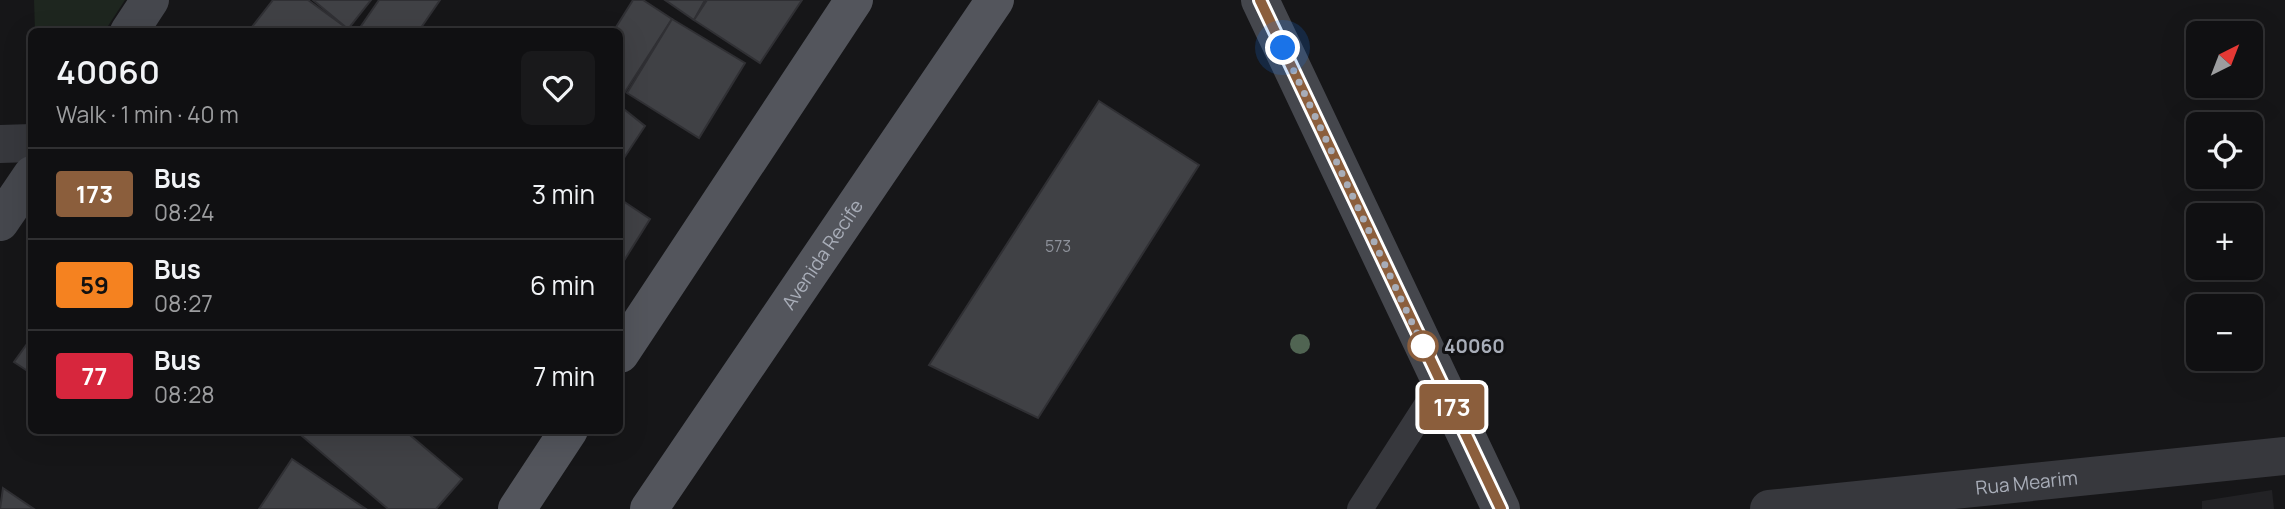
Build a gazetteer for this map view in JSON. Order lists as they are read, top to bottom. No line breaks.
{"streets":{"main road":["Avenida Recife"],"street":["Rua Mearim"]},"places":["40060"],"lines":["bus line 173"],"house_numbers":["573"],"north":"top right","page":{"on_map":"173","map_buttons":["+","−"],"heading":["40060","Walk · 1 min · 40 m"],"list":[{"mark":"173","name":"Bus","note":"08:24","value":"3 min"},{"mark":"59","name":"Bus","note":"08:27","value":"6 min"},{"mark":"77","name":"Bus","note":"08:28","value":"7 min"}]}}
